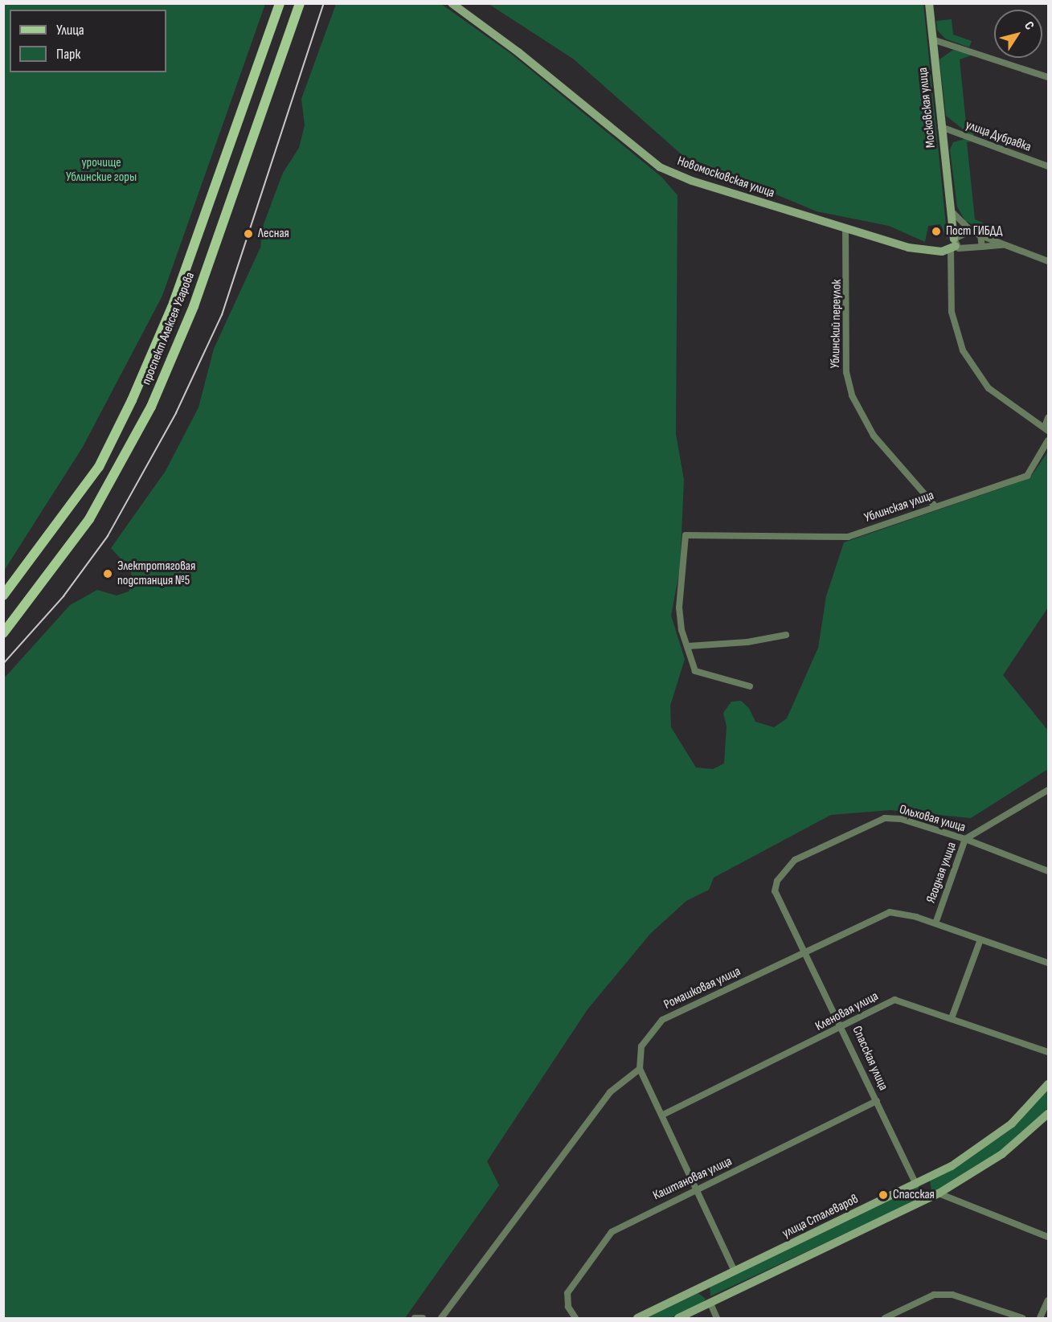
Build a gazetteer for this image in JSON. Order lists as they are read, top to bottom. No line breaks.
{"streets":{"main road":["Московская улица","Новомосковская улица","проспект Алексея Угарова","улица Сталеваров"],"street":["улица Дубравка","Ублинский переулок","Ублинская улица","Ольховая улица","Ягодная улица","Ромашковая улица","Кленовая улица","Спасская улица","Каштановая улица"]},"crossings":[["Московская улица","улица Дубравка"],["Московская улица","Новомосковская улица"],["Новомосковская улица","Ублинский переулок"],["Ублинский переулок","Ублинская улица"],["Ольховая улица","Ягодная улица"],["Ольховая улица","Спасская улица"],["Ягодная улица","Ромашковая улица"],["Ромашковая улица","Спасская улица"],["Кленовая улица","Спасская улица"],["Спасская улица","Каштановая улица"],["Спасская улица","улица Сталеваров"]],"parks":["урочище Ублинские горы"],"places":["Пост ГИБДД","Лесная","Электротяговая подстанция №5","Спасская"],"legend":["Улица","Парк"],"north":"top right"}
